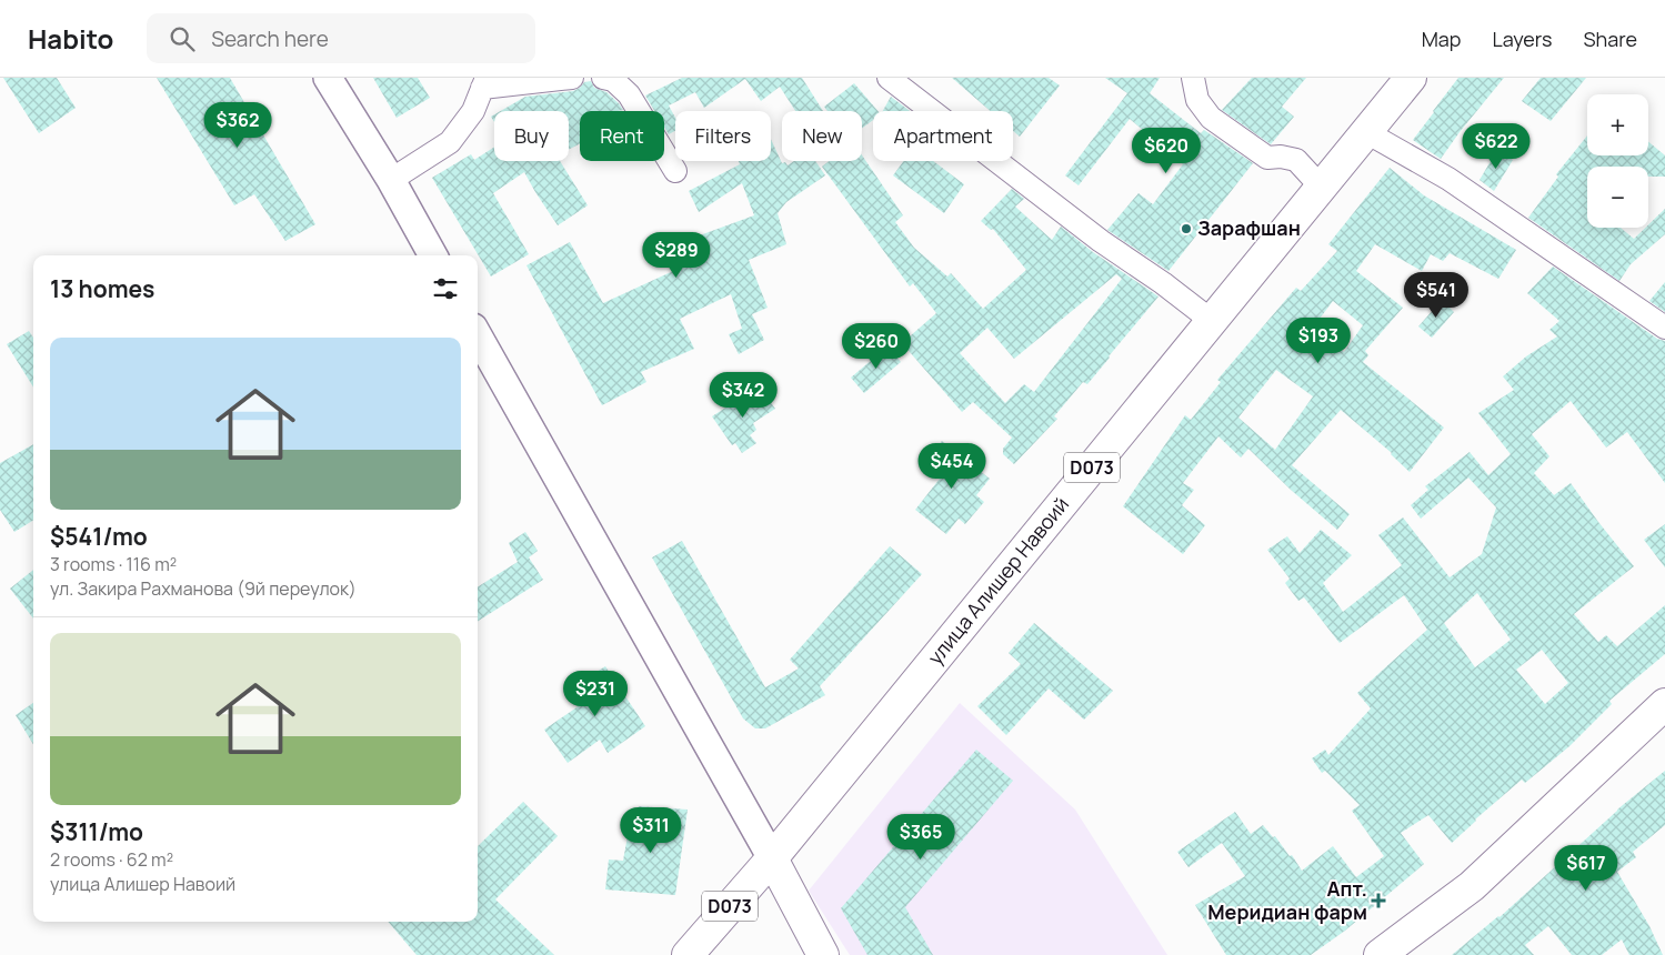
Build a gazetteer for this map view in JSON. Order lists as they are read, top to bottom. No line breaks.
{"streets":{"main road":["D073","улица Алишер Навоий"]},"places":{"other":["Зарафшан"],"health":["Апт. Меридиан фарм"]},"page":{"header":"Habito","search":"Search here","nav":["Map","Layers","Share"],"map_buttons":["+","−"],"price":["$362","$622","$620","$289","$541","$193","$260","$342","$454","$231","$311","$365","$617"],"chip":["Buy","Rent","Filters","New","Apartment"],"heading":"13 homes","list":[{"name":"$541/mo","note":"3 rooms · 116 m² · ул. Закира Рахманова (9й переулок)"},{"name":"$311/mo","note":"2 rooms · 62 m² · улица Алишер Навоий"}]}}
